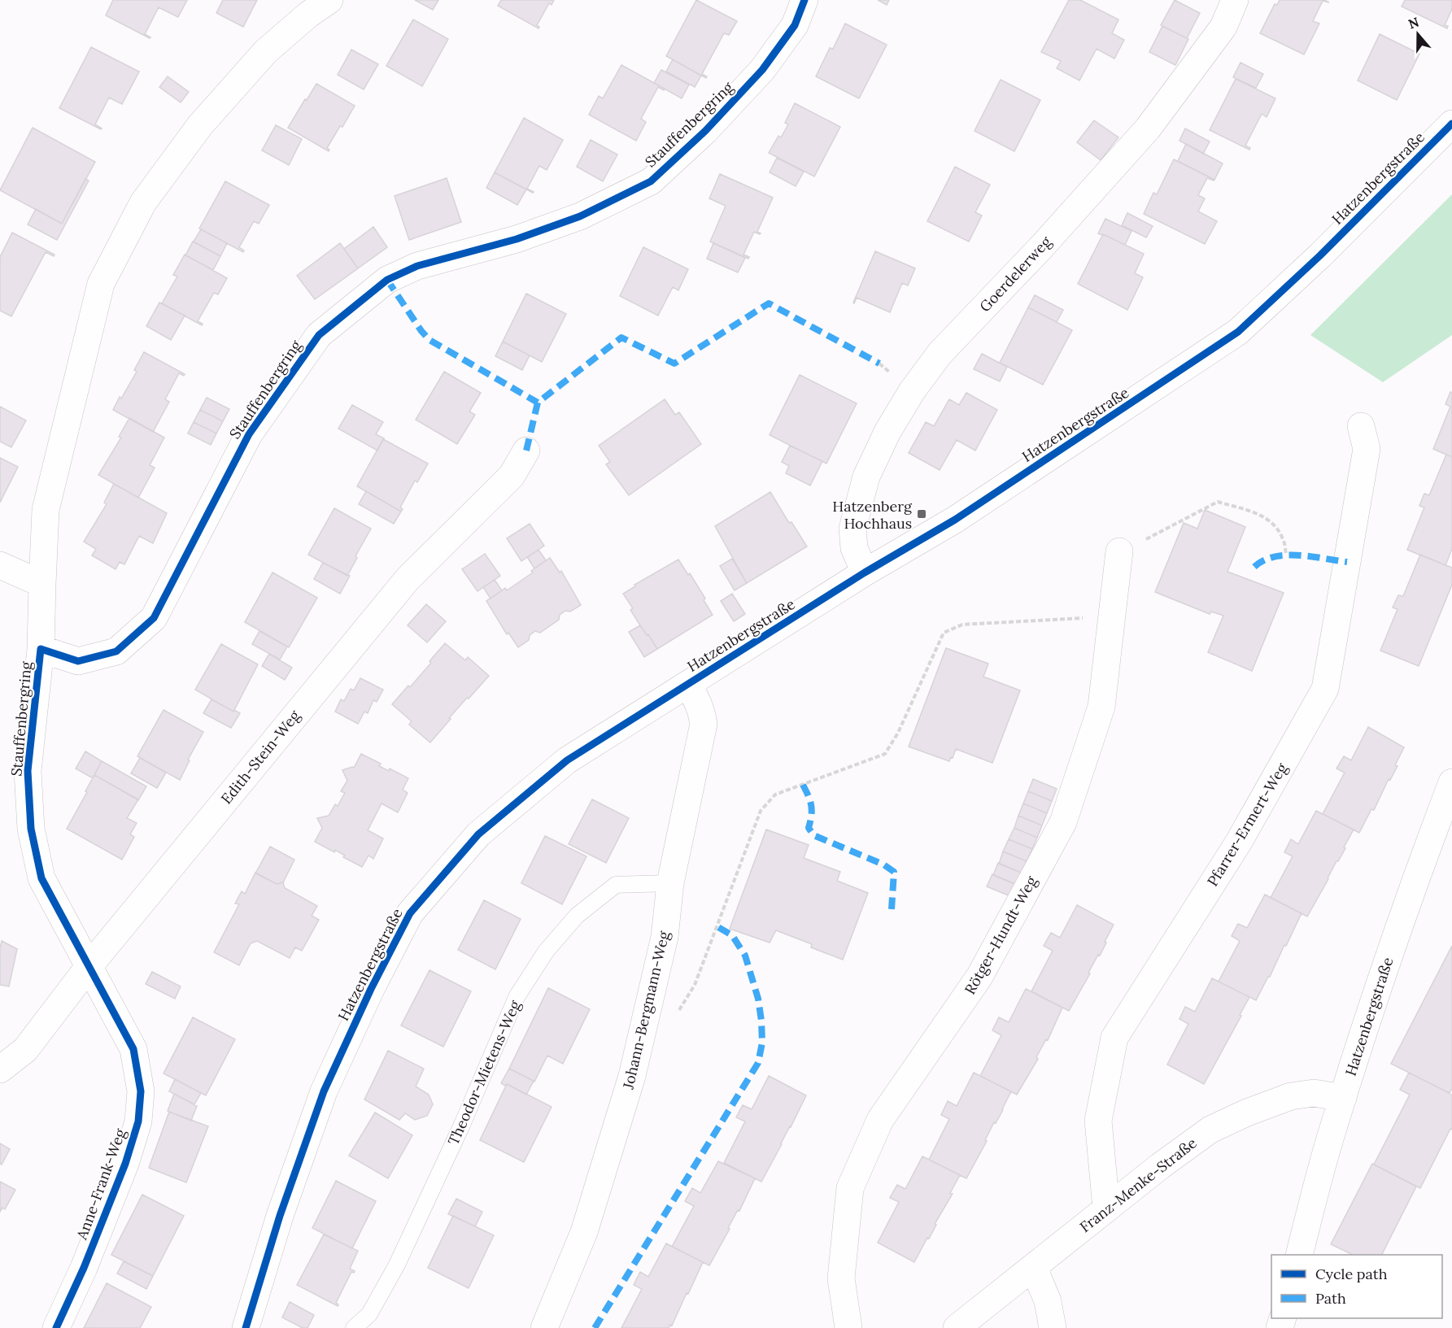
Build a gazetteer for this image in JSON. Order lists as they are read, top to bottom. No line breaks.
{"streets":{"street":["Stauffenbergring","Hatzenbergstraße","Goerdelerweg","Edith-Stein-Weg","Pfarrer-Ermert-Weg","Rötger-Hundt-Weg","Johann-Bergmann-Weg","Anne-Frank-Weg","Franz-Menke-Straße"],"lane":["Theodor-Mietens-Weg"]},"crossings":[["Stauffenbergring","Edith-Stein-Weg"],["Stauffenbergring","Anne-Frank-Weg"],["Hatzenbergstraße","Goerdelerweg"],["Hatzenbergstraße","Johann-Bergmann-Weg"],["Hatzenbergstraße","Franz-Menke-Straße"],["Edith-Stein-Weg","Anne-Frank-Weg"],["Pfarrer-Ermert-Weg","Franz-Menke-Straße"],["Johann-Bergmann-Weg","Theodor-Mietens-Weg"]],"places":{"transit":["Hatzenberg Hochhaus"]},"legend":["Cycle path","Path"],"north":"top"}
